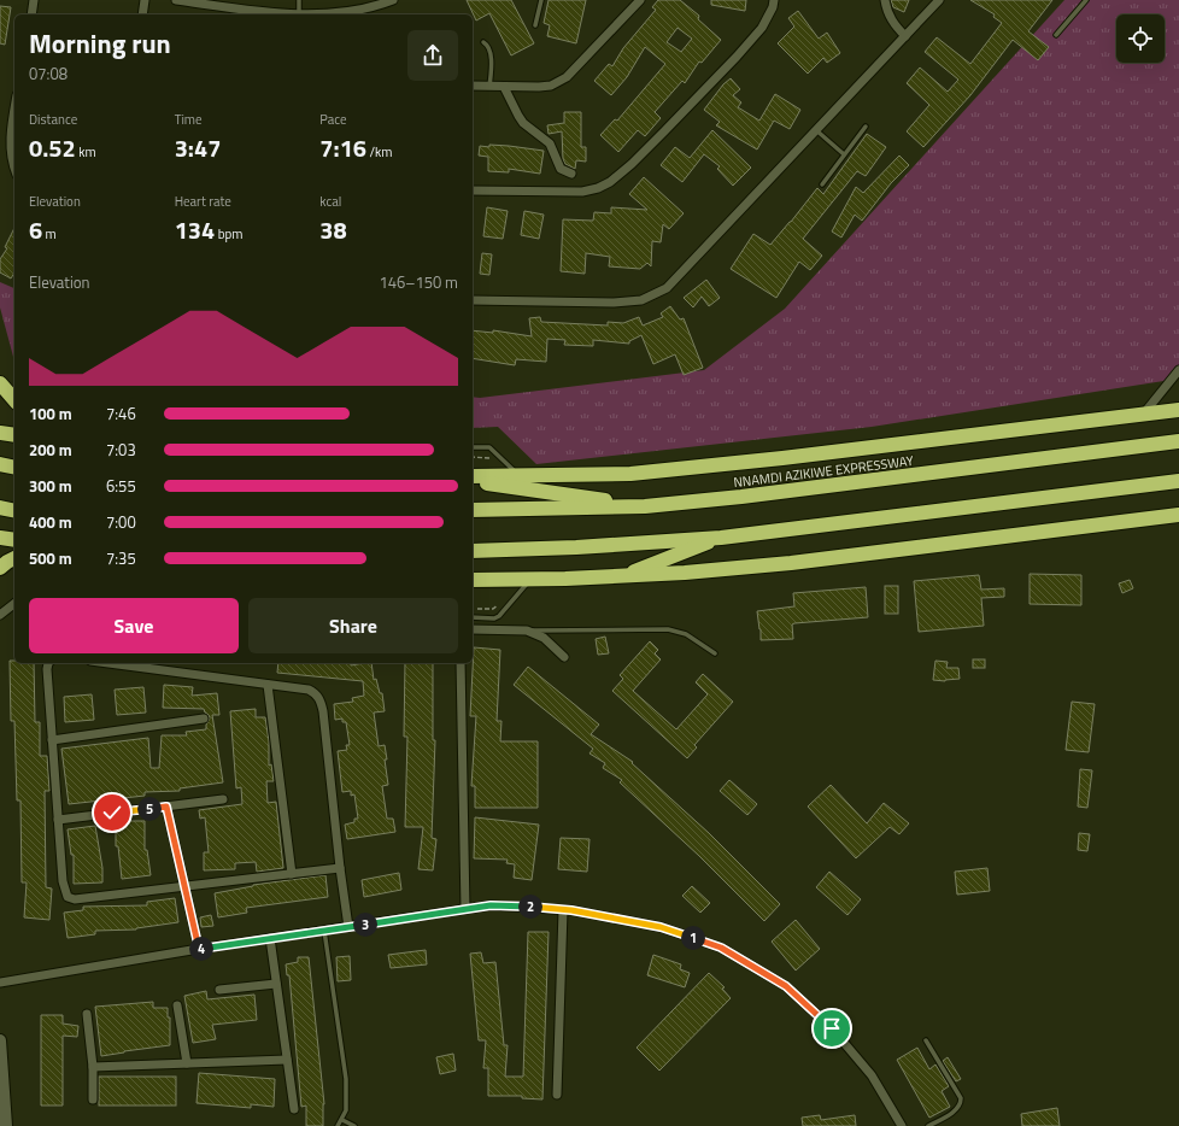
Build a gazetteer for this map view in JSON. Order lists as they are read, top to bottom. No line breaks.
{"streets":{"highway":["NNAMDI AZIKIWE EXPRESSWAY"]},"page":{"heading":["Morning run","07:08"],"stats":[["Distance","0.52 km"],["Time","3:47"],["Pace","7:16 /km"],["Elevation","6 m"],["Heart rate","134 bpm"],["kcal","38"]],"chart":["Elevation","146–150 m"],"list":[{"name":"100 m","note":"7:46"},{"name":"200 m","note":"7:03"},{"name":"300 m","note":"6:55"},{"name":"400 m","note":"7:00"},{"name":"500 m","note":"7:35"}],"buttons":["Save","Share"],"pins":["5","2","3","1","4"]}}
